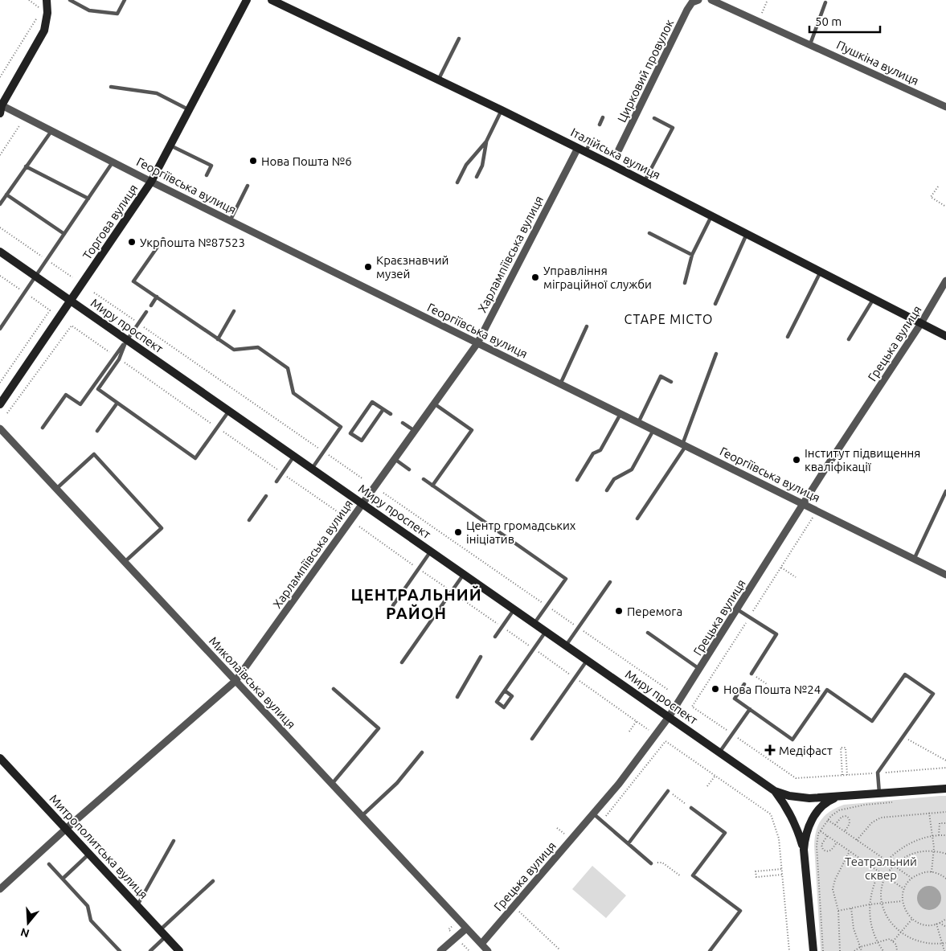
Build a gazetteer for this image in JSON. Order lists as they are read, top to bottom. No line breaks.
{"streets":{"street":["Пушкіна вулиця","Цирковий провулок","Італійська вулиця","Георгіївська вулиця","Торгова вулиця","Харлампіївська вулиця","Миру проспект","Грецька вулиця","Миколаївська вулиця","Митрополитська вулиця"]},"crossings":[["Італійська вулиця","Харлампіївська вулиця"],["Італійська вулиця","Грецька вулиця"],["Георгіївська вулиця","Торгова вулиця"],["Георгіївська вулиця","Харлампіївська вулиця"],["Георгіївська вулиця","Грецька вулиця"],["Торгова вулиця","Миру проспект"],["Харлампіївська вулиця","Миру проспект"],["Харлампіївська вулиця","Миколаївська вулиця"],["Харлампіївська вулиця","Митрополитська вулиця"],["Миру проспект","Грецька вулиця"],["Грецька вулиця","Миколаївська вулиця"]],"districts":["СТАРЕ МІСТО","ЦЕНТРАЛЬНИЙ РАЙОН"],"parks":["Театральний сквер"],"places":{"other":["Нова Пошта №6","Укрпошта №87523","Краєзнавчий музей","Управління міграційної служби","Інститут підвищення кваліфікації","Центр громадських ініціатив","Перемога","Нова Пошта №24"],"health":["Медіфаст"]},"scale_bar":"50 m","north":"bottom"}
